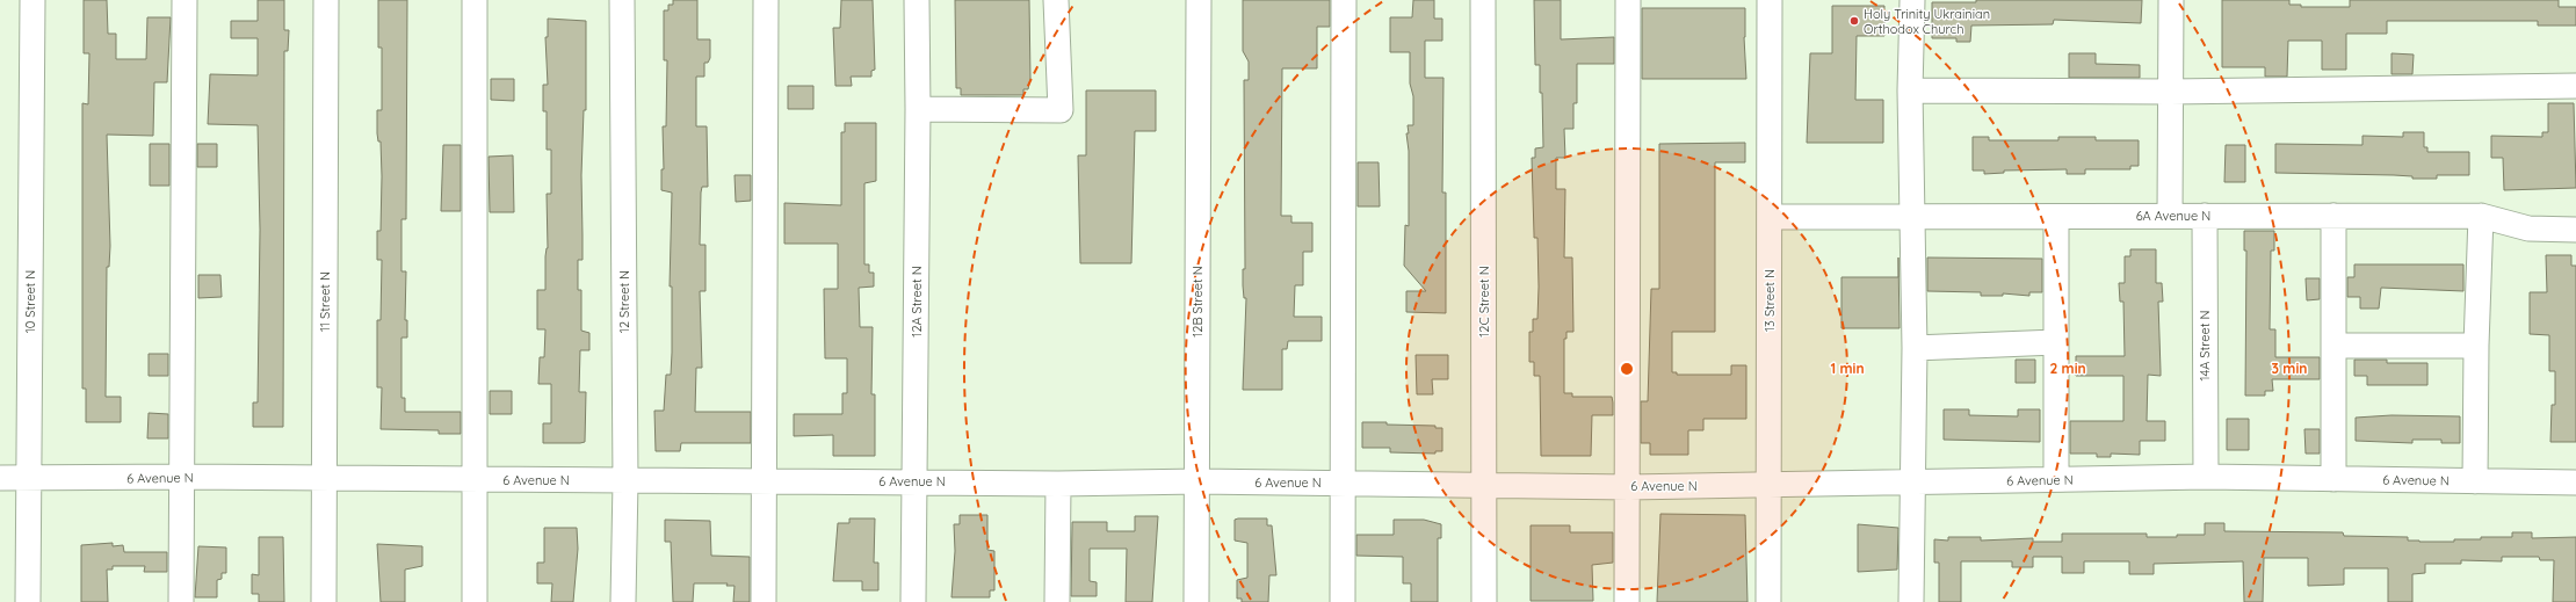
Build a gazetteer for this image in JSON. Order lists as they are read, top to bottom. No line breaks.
{"streets":{"street":["6A Avenue N","13 Street N","10 Street N","11 Street N","12 Street N","12A Street N","12B Street N","12C Street N","14A Street N","6 Avenue N"]},"crossings":[["6A Avenue N","13 Street N"],["6A Avenue N","14A Street N"],["13 Street N","6 Avenue N"],["10 Street N","6 Avenue N"],["11 Street N","6 Avenue N"],["12 Street N","6 Avenue N"],["12A Street N","6 Avenue N"],["12B Street N","6 Avenue N"],["12C Street N","6 Avenue N"],["14A Street N","6 Avenue N"]],"places":["Holy Trinity Ukrainian Orthodox Church"],"rings":["1 min","2 min","3 min"]}
